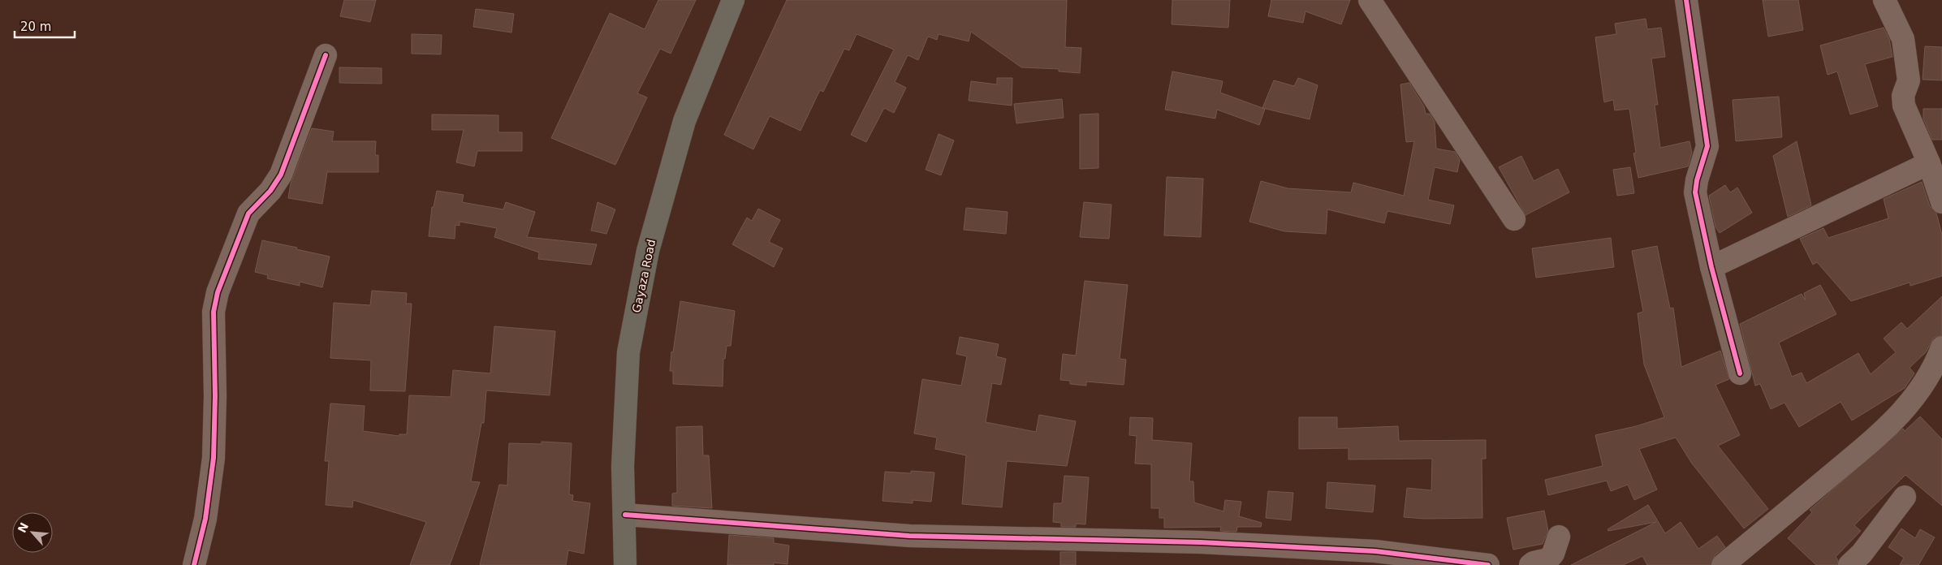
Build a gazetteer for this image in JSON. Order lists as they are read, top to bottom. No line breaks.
{"streets":{"main road":["Gayaza Road"]},"scale_bar":"20 m","north":"top left"}
